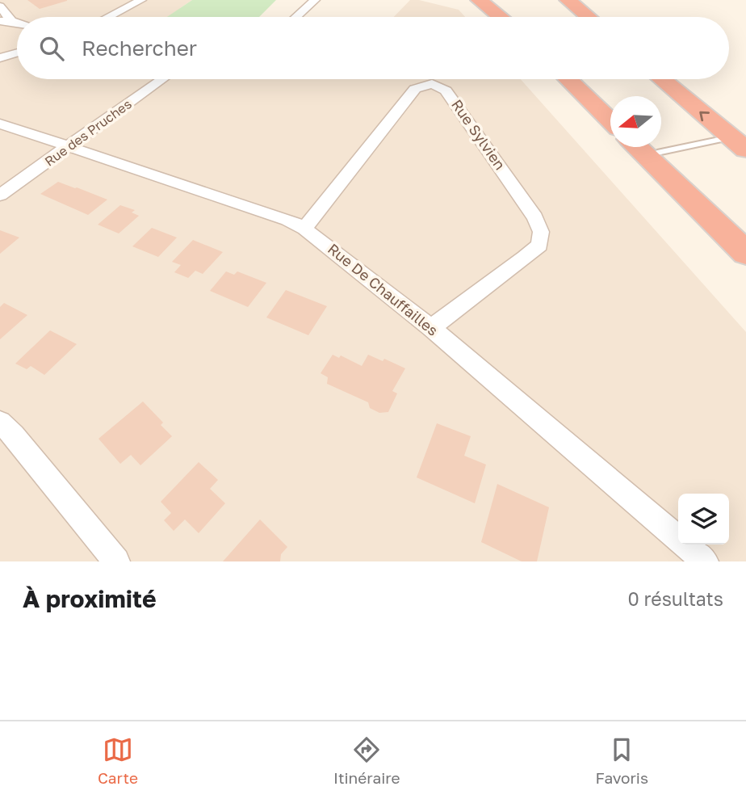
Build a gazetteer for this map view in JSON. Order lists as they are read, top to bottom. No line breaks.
{"streets":{"street":["Rue des Pruches","Rue Sylvien","Rue De Chauffailles"]},"crossings":[["Rue des Pruches","Rue De Chauffailles"],["Rue Sylvien","Rue De Chauffailles"]],"north":"left","page":{"search":"Rechercher","heading":["À proximité","0 résultats"],"nav":["Carte","Itinéraire","Favoris"]}}
